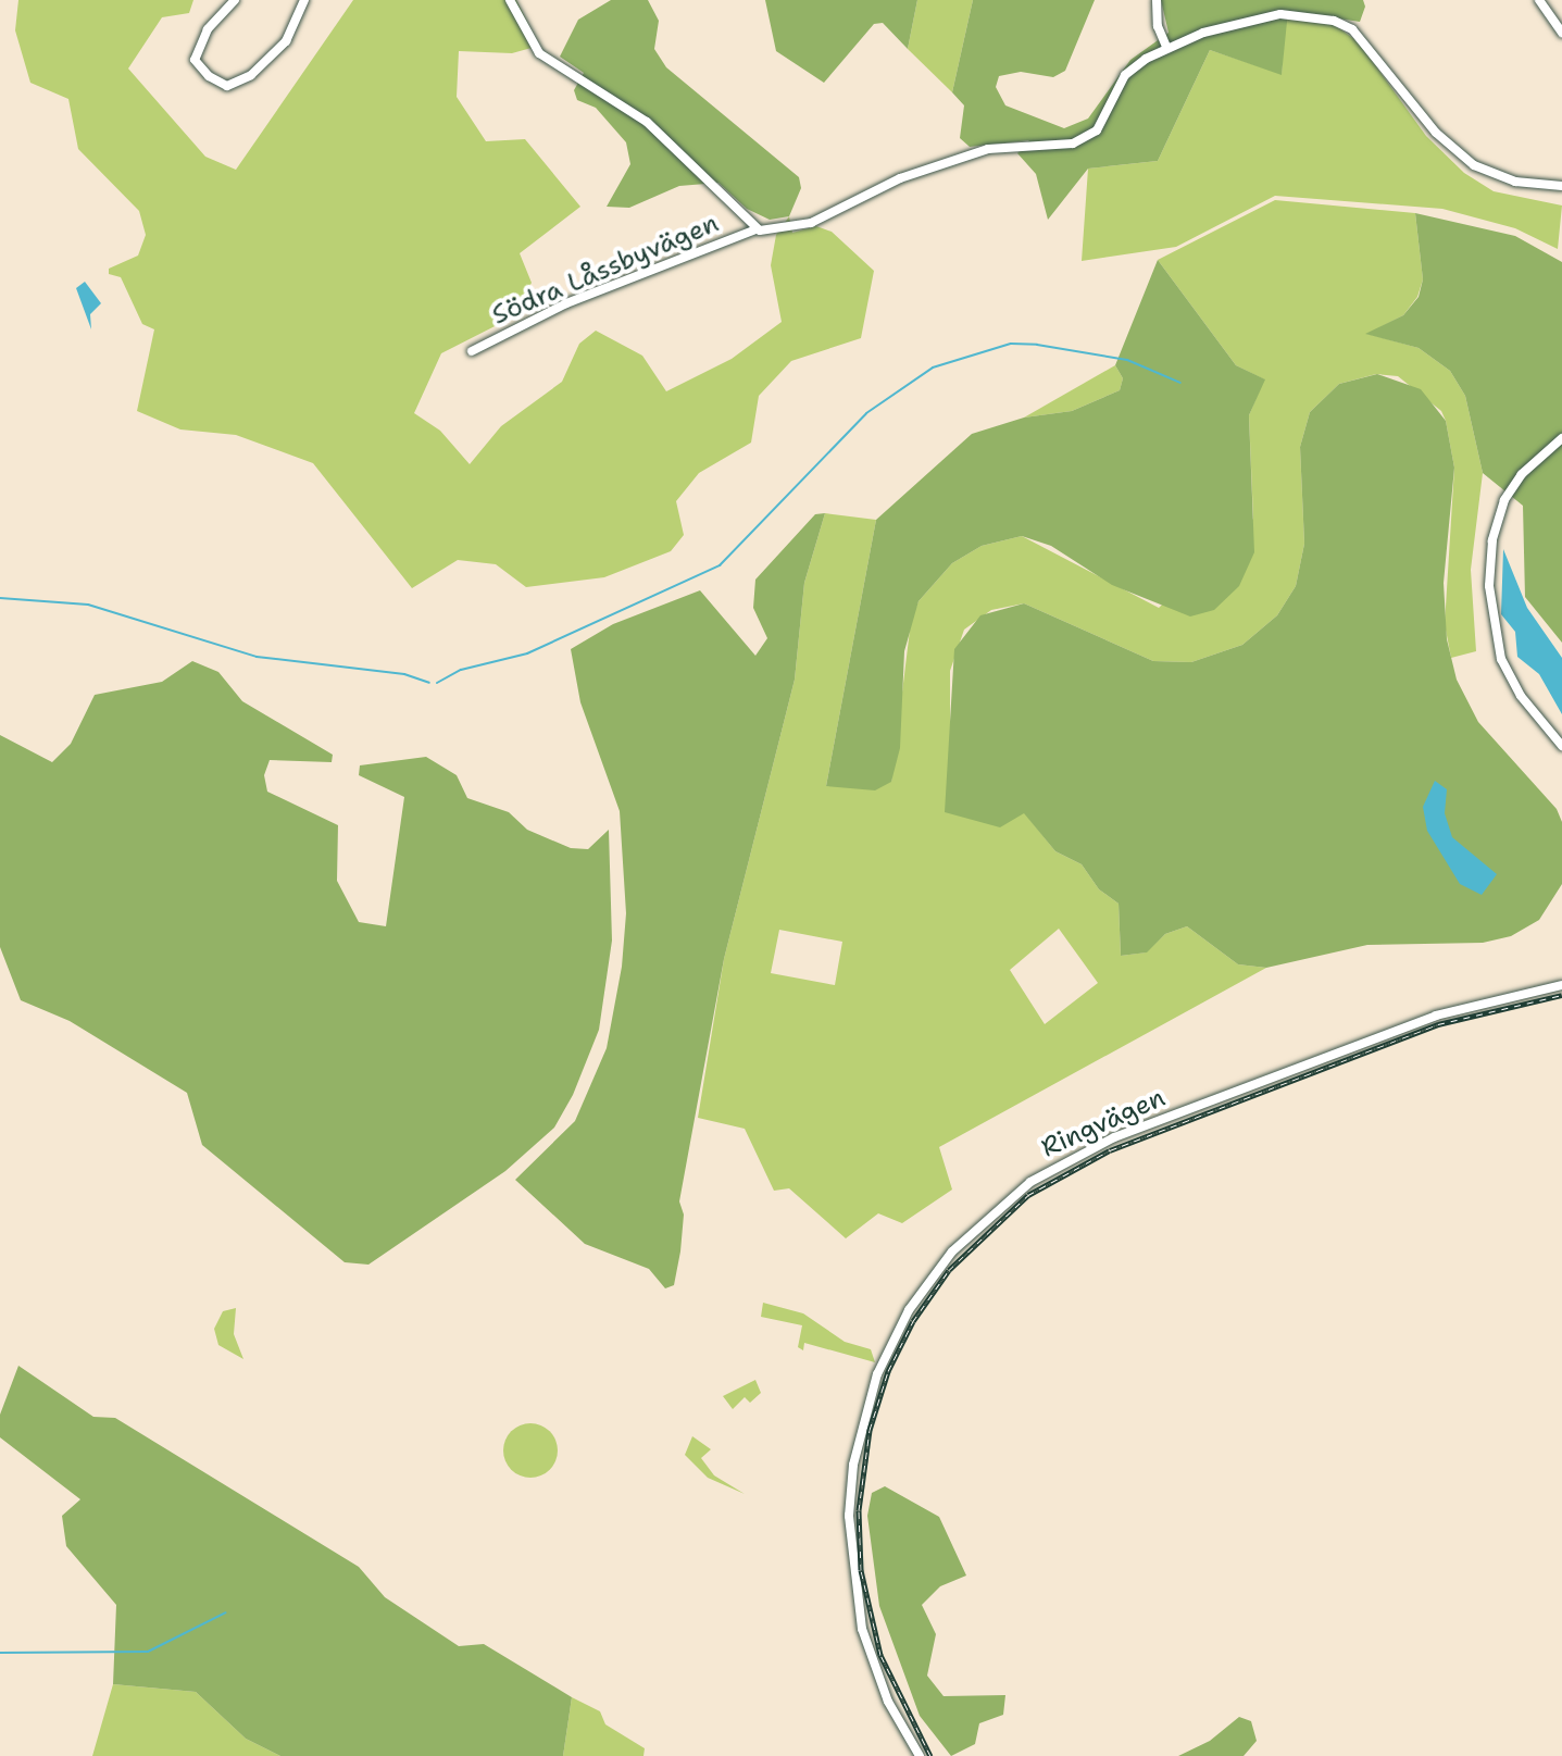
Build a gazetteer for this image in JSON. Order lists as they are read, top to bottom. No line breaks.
{"streets":{"street":["Södra Låssbyvägen","Ringvägen"]}}
